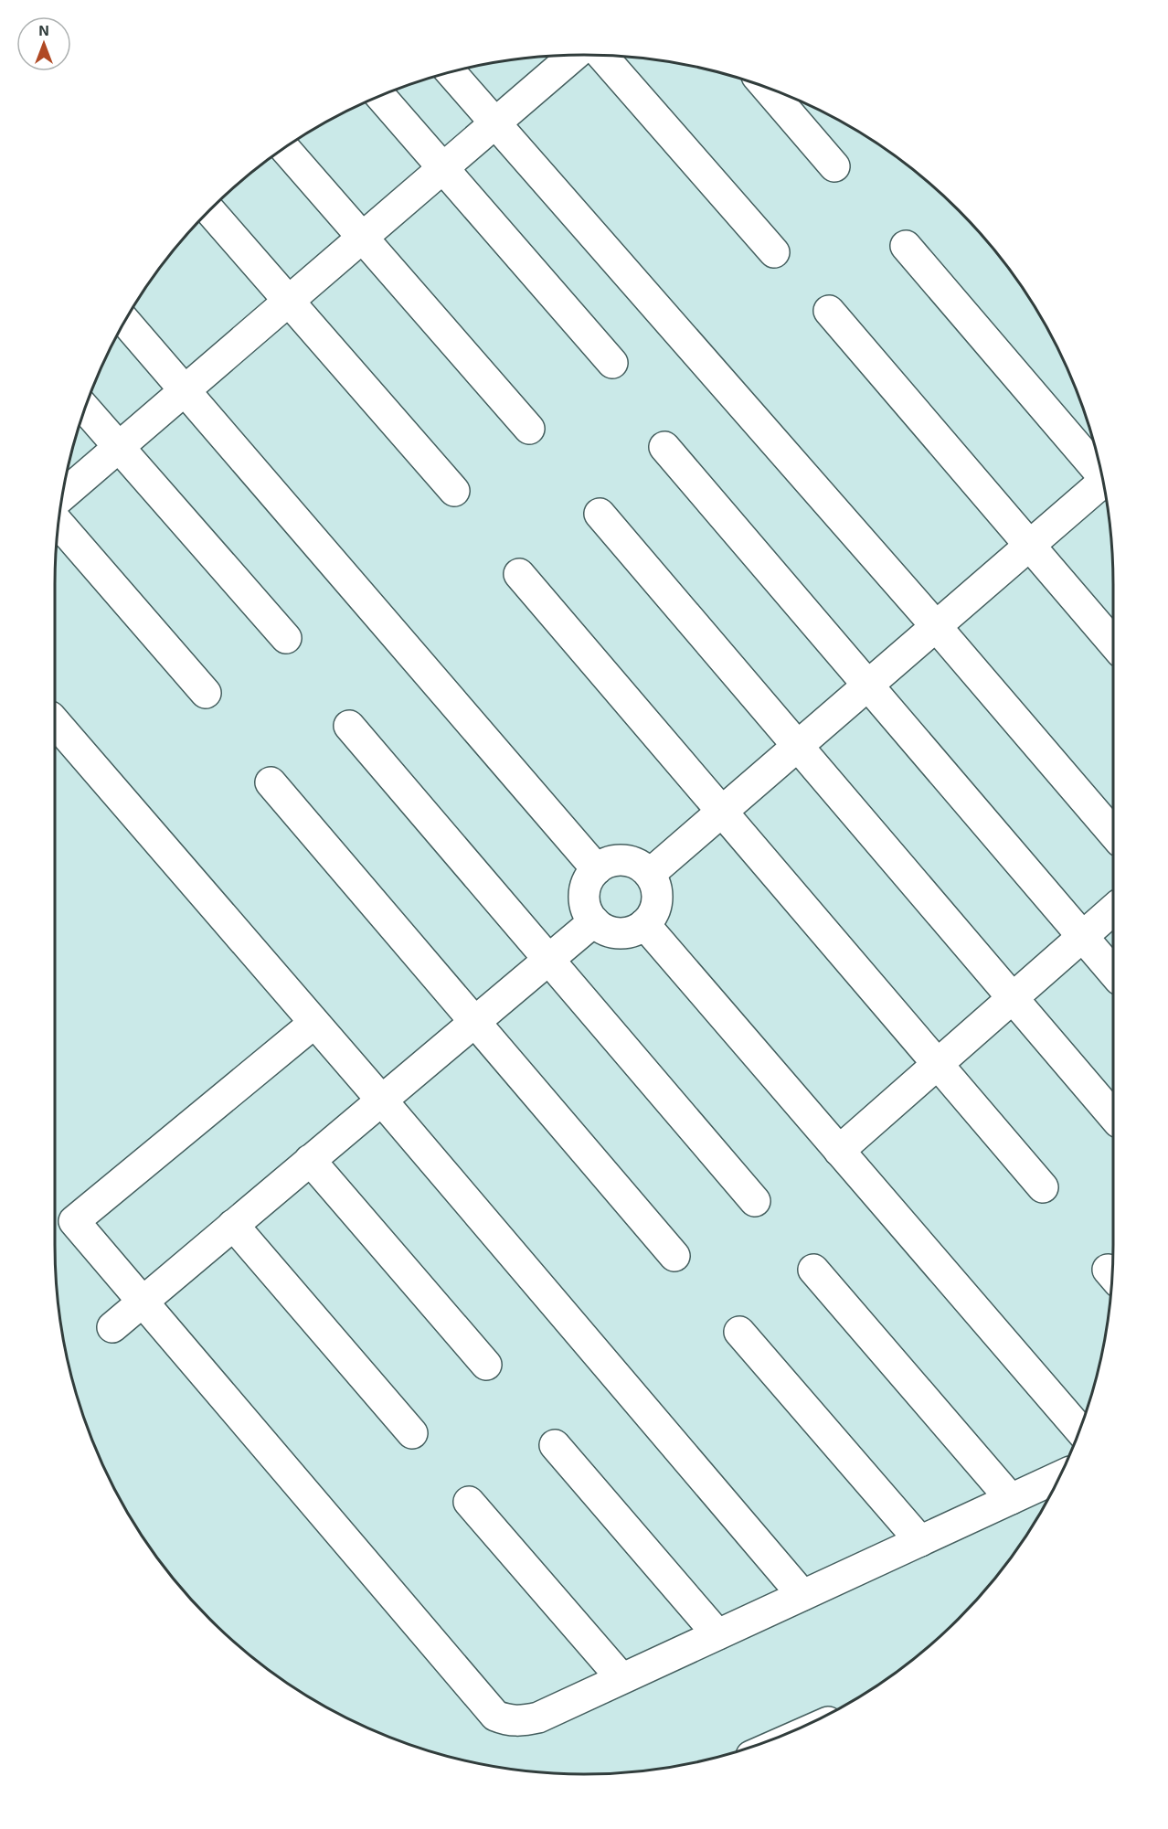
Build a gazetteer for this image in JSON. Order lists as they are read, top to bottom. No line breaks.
{"north":"top"}
